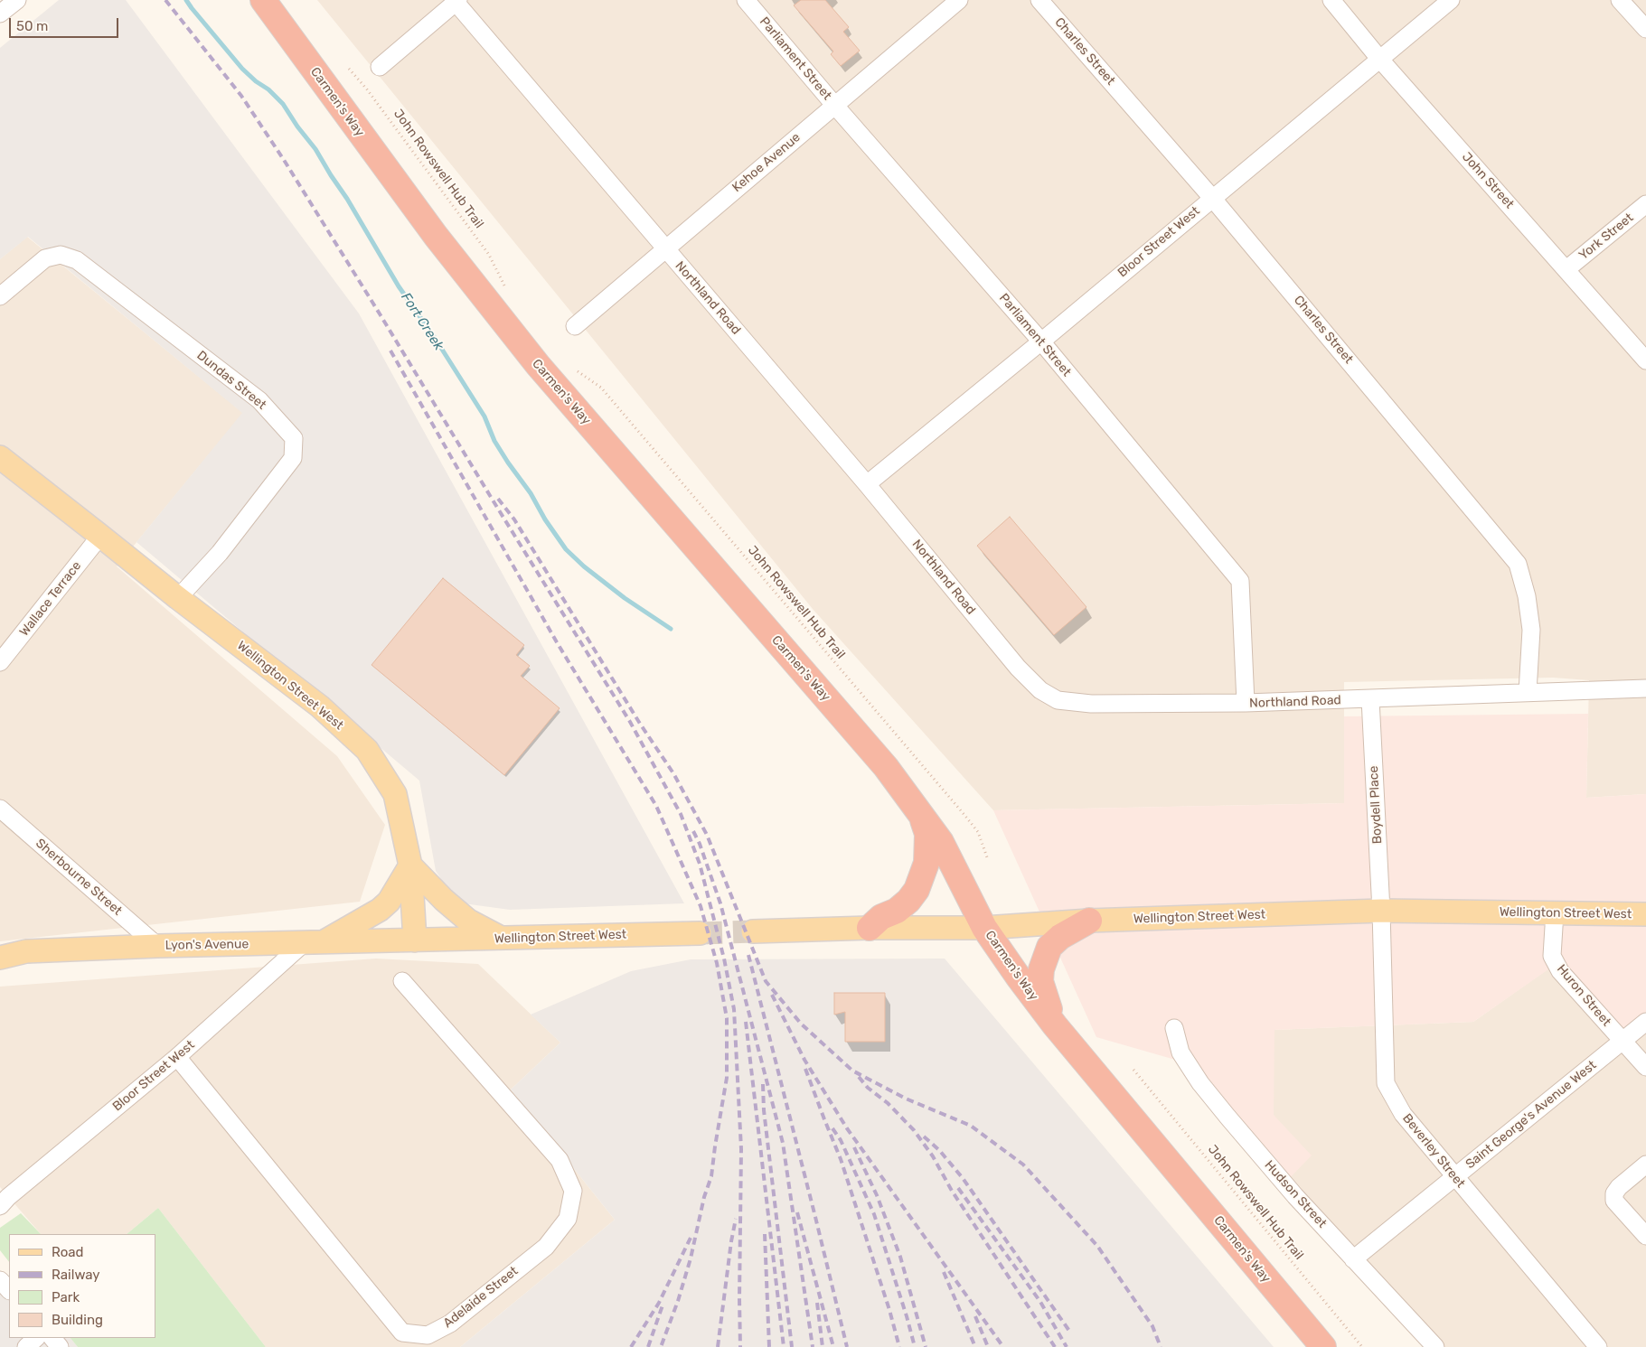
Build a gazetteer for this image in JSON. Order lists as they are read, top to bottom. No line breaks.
{"streets":{"highway":["Carmen's Way"],"main road":["Wellington Street West","Lyon's Avenue"],"street":["Charles Street","Parliament Street","Kehoe Avenue","John Street","York Street","Bloor Street West","Northland Road","Dundas Street","Wallace Terrace","Boydell Place","Sherbourne Street","Huron Street","Saint George's Avenue West","Beverley Street","Hudson Street","Adelaide Street"],"path":["John Rowswell Hub Trail"]},"crossings":[["Charles Street","Bloor Street West"],["Charles Street","Northland Road"],["Parliament Street","Kehoe Avenue"],["Parliament Street","Bloor Street West"],["Parliament Street","Northland Road"],["Carmen's Way","Wellington Street West"],["Kehoe Avenue","Northland Road"],["John Street","York Street"],["John Street","Bloor Street West"],["Bloor Street West","Northland Road"],["Bloor Street West","Lyon's Avenue"],["Bloor Street West","Adelaide Street"],["Northland Road","Boydell Place"],["Dundas Street","Wellington Street West"],["Wallace Terrace","Wellington Street West"],["Wellington Street West","Boydell Place"],["Wellington Street West","Lyon's Avenue"],["Wellington Street West","Huron Street"],["Wellington Street West","Beverley Street"],["Boydell Place","Beverley Street"],["Sherbourne Street","Lyon's Avenue"],["Huron Street","Saint George's Avenue West"],["Saint George's Avenue West","Beverley Street"],["Saint George's Avenue West","Hudson Street"]],"water":["Fort Creek"],"legend":["Road","Railway","Park","Building"],"scale_bar":"50 m"}
